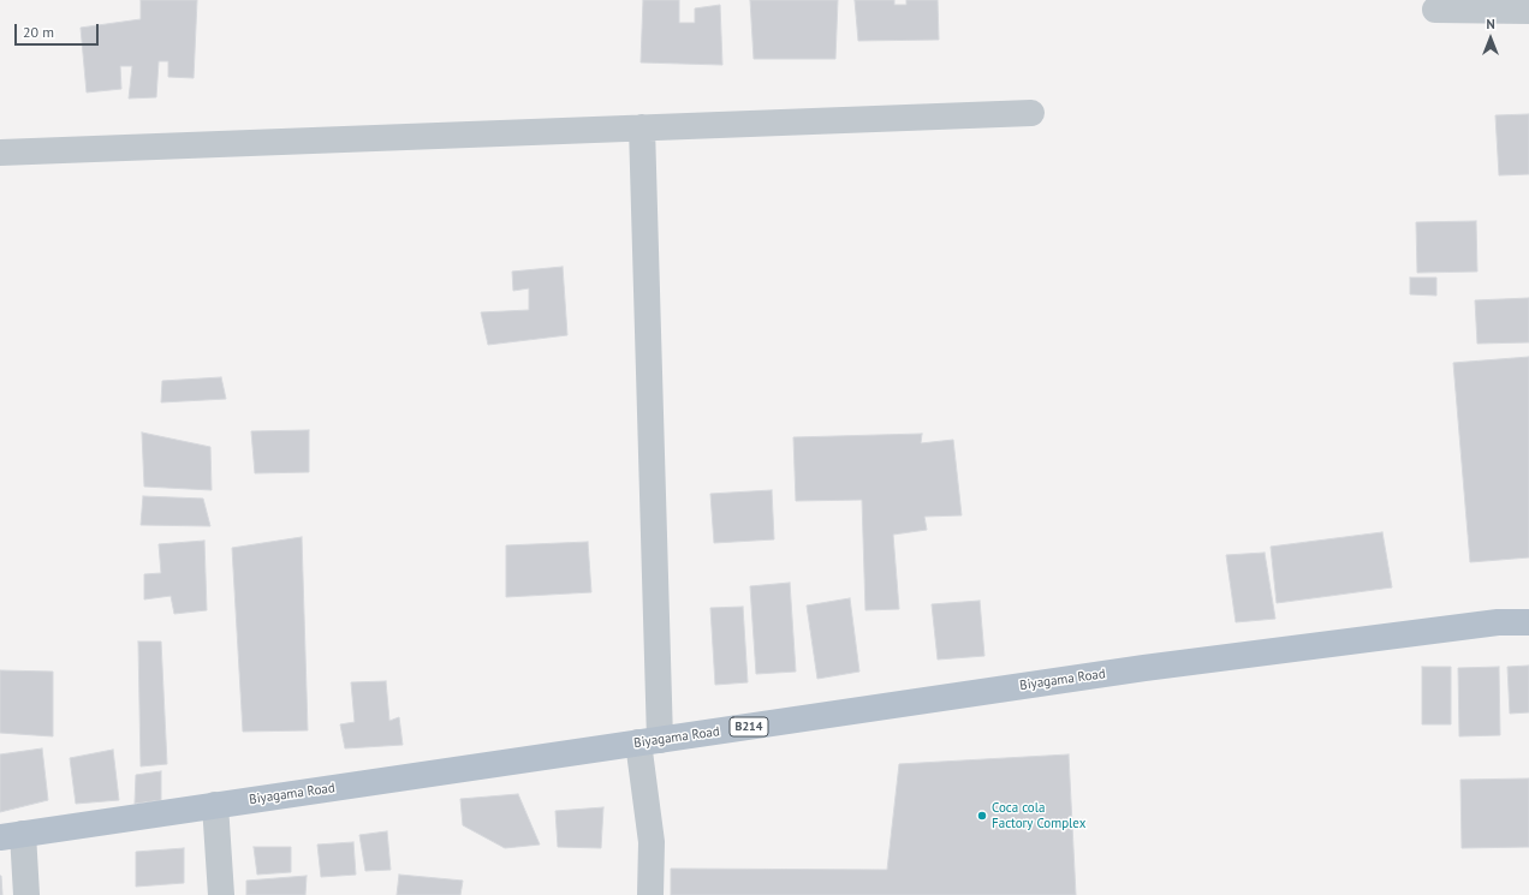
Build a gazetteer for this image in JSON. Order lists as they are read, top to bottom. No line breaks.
{"streets":{"main road":["Biyagama Road","B214"]},"places":["Coca cola Factory Complex"],"scale_bar":"20 m","north":"top"}
